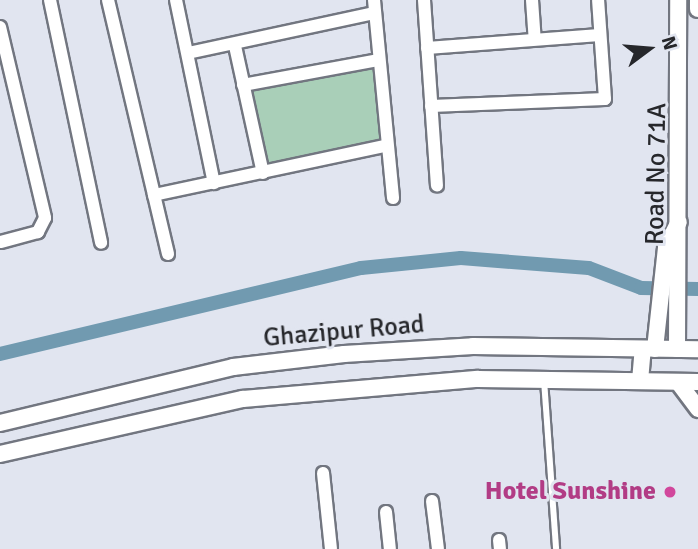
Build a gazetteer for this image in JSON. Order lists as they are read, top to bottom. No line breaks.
{"streets":{"main road":["Road No 71A","Ghazipur Road"]},"crossings":[["Road No 71A","Ghazipur Road"]],"places":["Hotel Sunshine"],"north":"right"}
